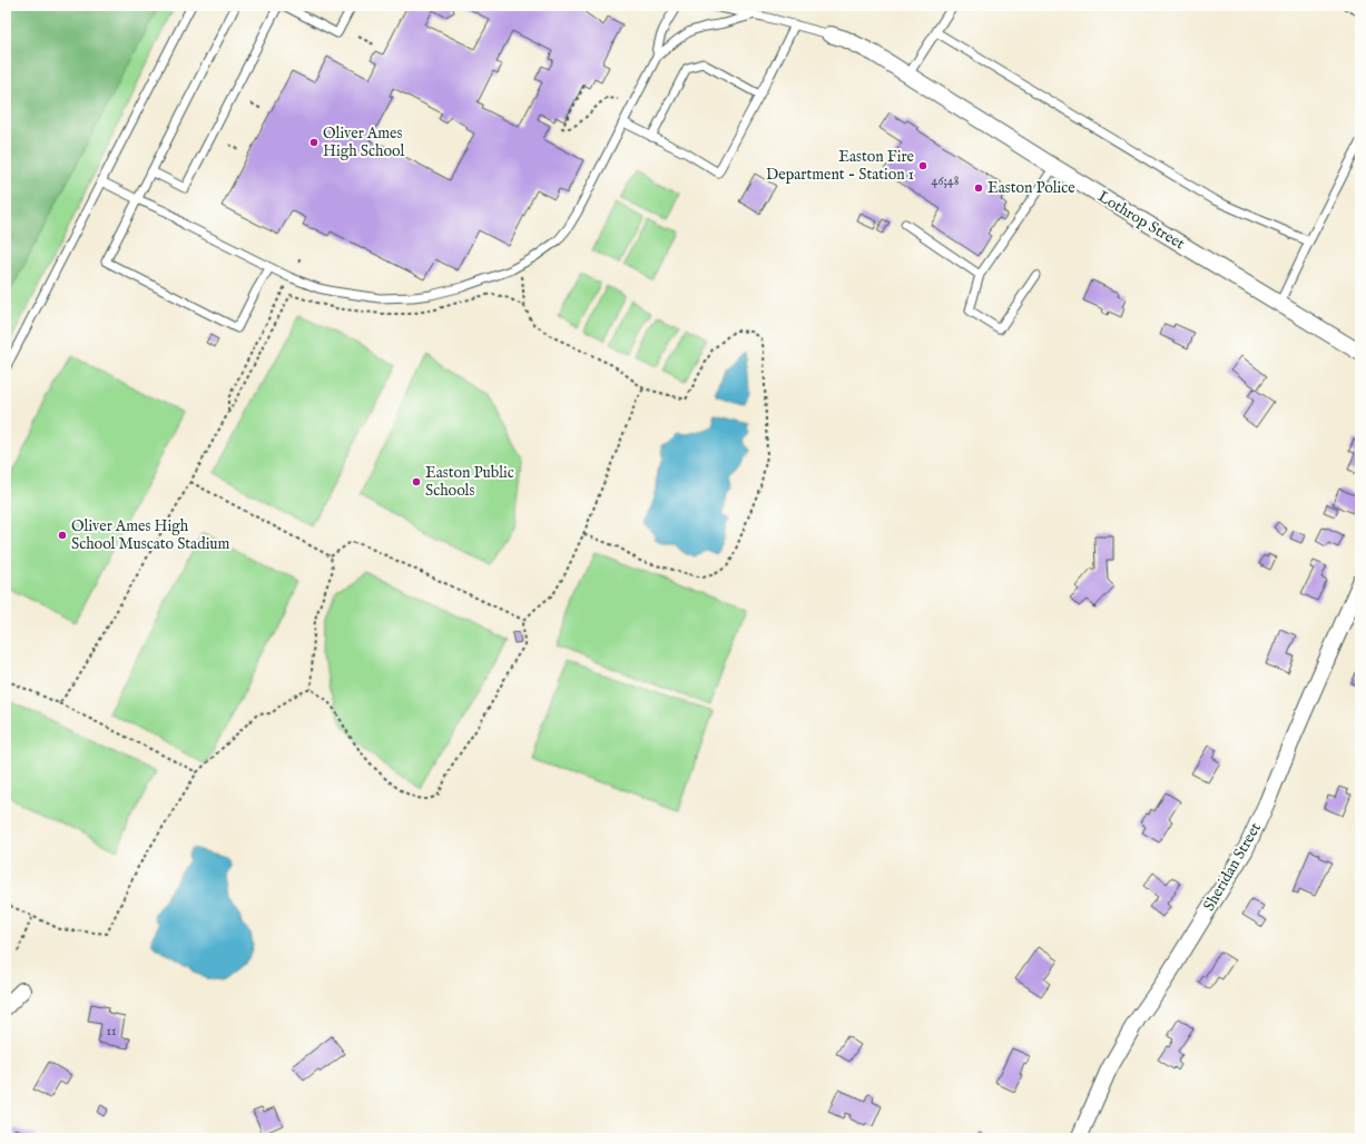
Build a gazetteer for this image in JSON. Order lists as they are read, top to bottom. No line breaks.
{"streets":{"street":["Lothrop Street","Sheridan Street"]},"places":["Oliver Ames High School","Easton Fire Department - Station 1","Easton Police","Easton Public Schools","Oliver Ames High School Muscato Stadium"],"house_numbers":["46;48","11"]}
